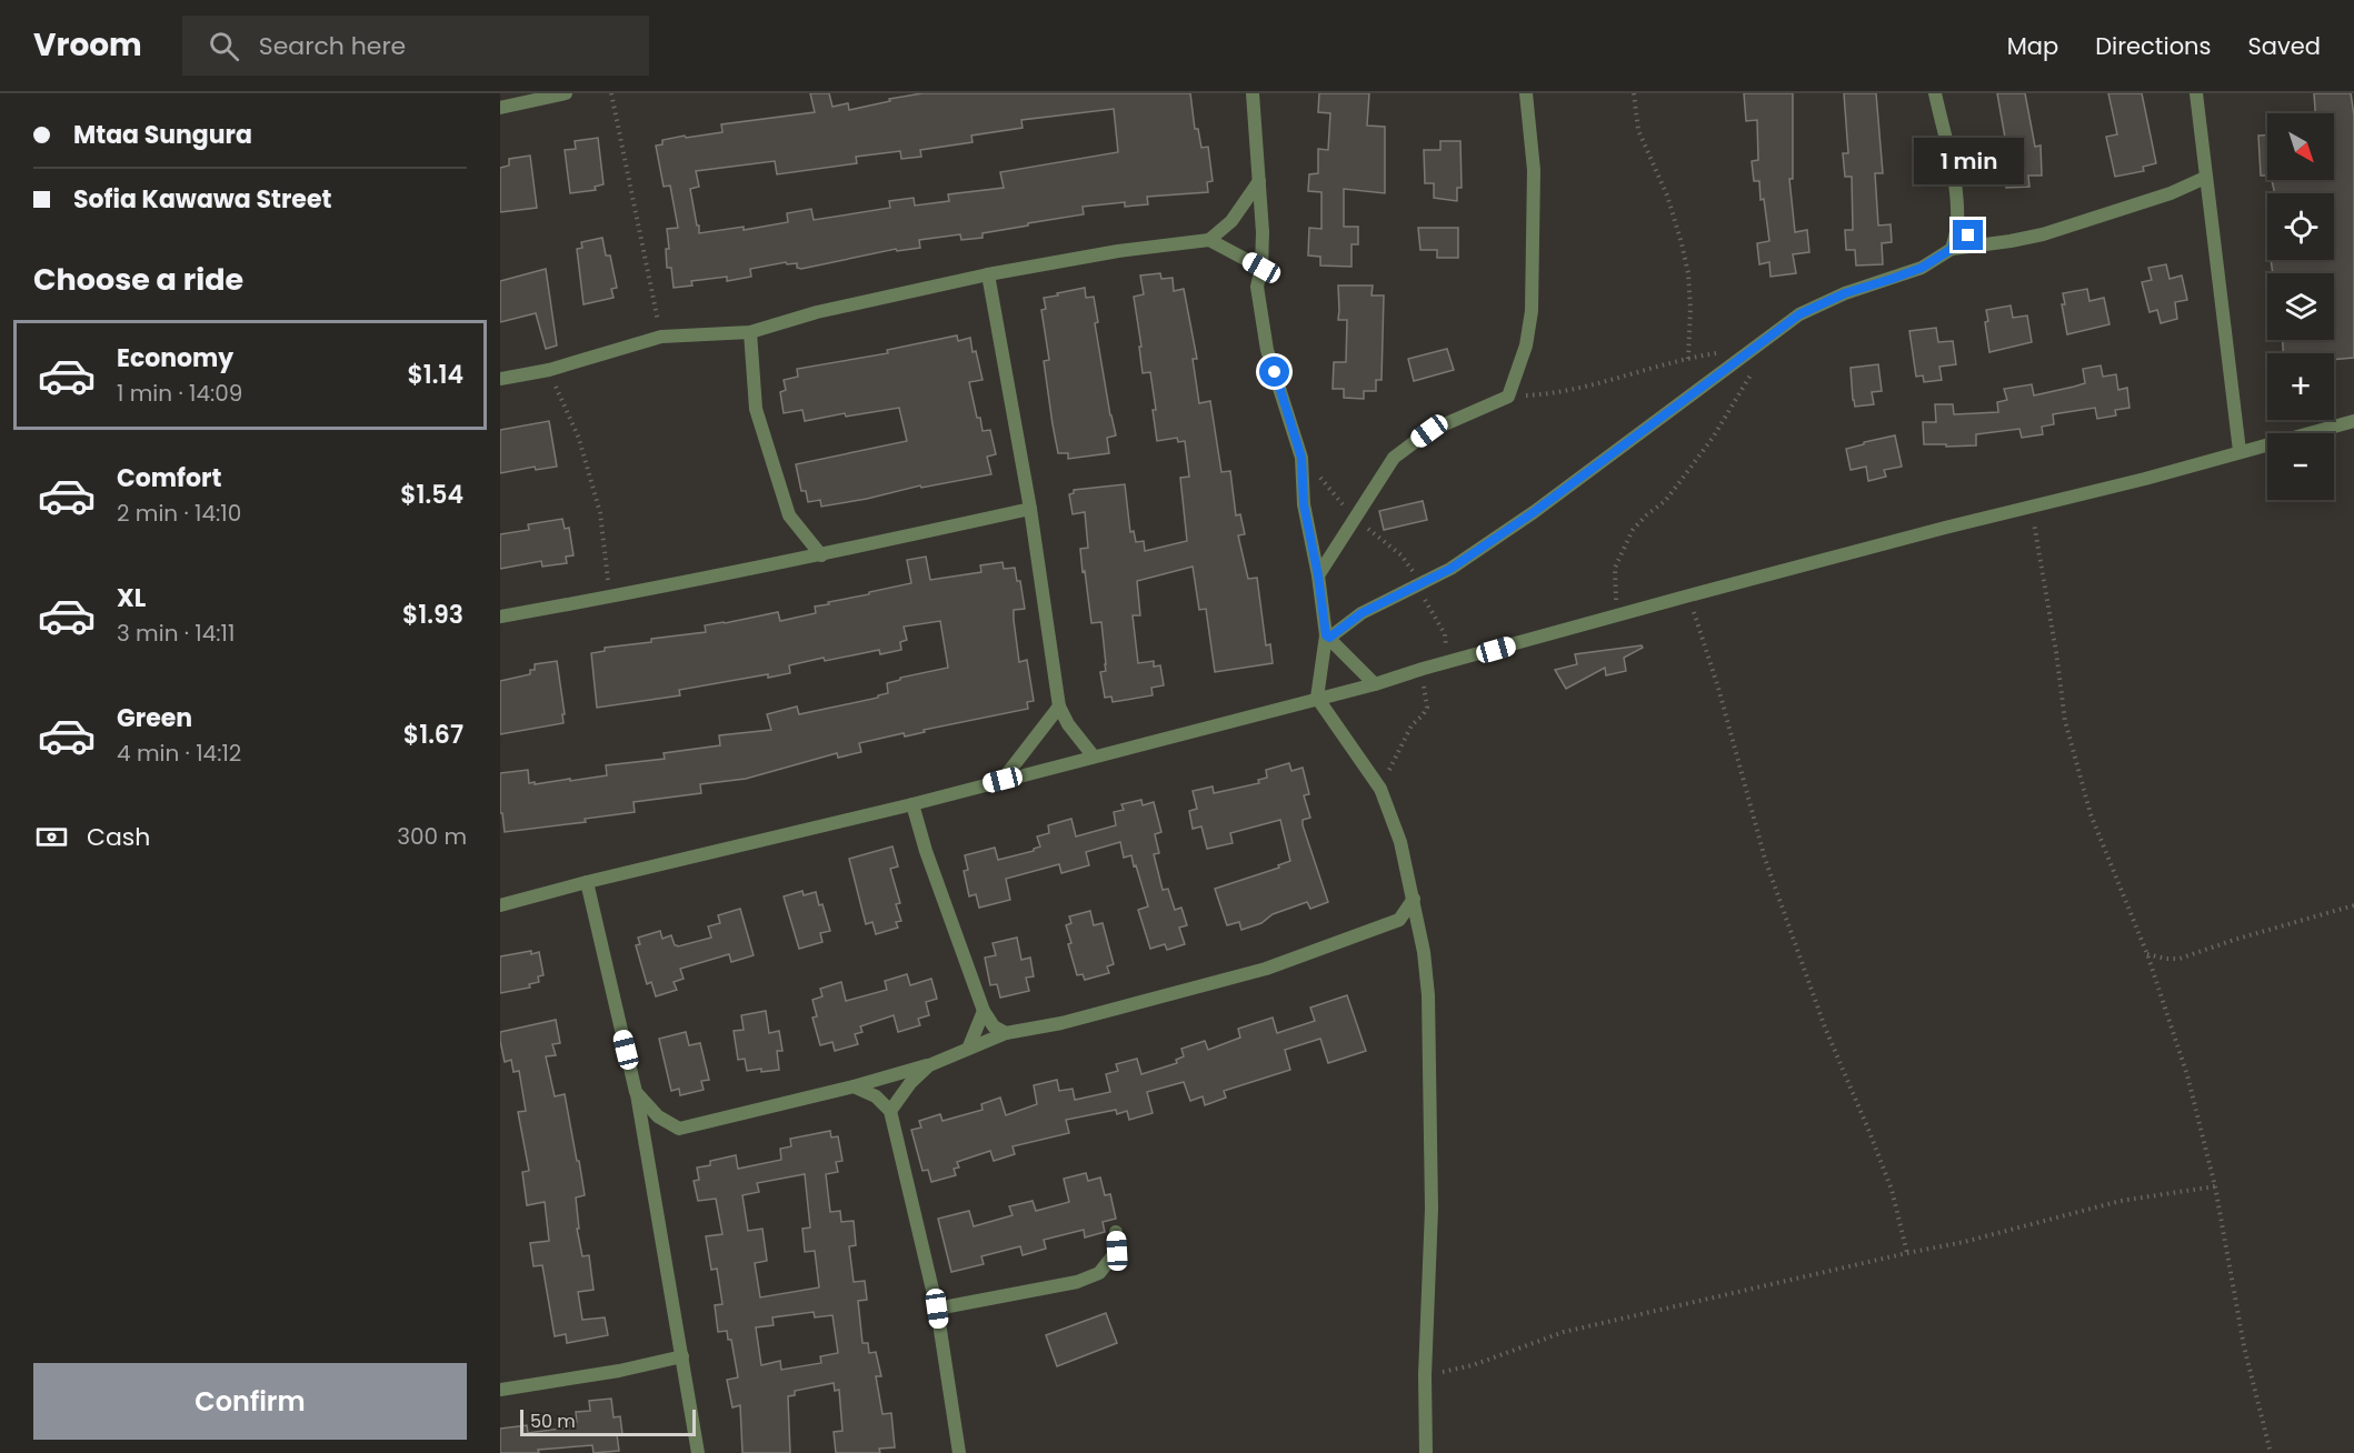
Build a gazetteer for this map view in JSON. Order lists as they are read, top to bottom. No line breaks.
{"scale_bar":"50 m","north":"bottom right","page":{"header":"Vroom","search":"Search here","nav":["Map","Directions","Saved"],"banner":["Mtaa Sungura","Sofia Kawawa Street"],"map_buttons":["+","−"],"bubble":"1 min","heading":"Choose a ride","list":[{"name":"Economy","note":"1 min · 14:09","value":"$1.14"},{"name":"Comfort","note":"2 min · 14:10","value":"$1.54"},{"name":"XL","note":"3 min · 14:11","value":"$1.93"},{"name":"Green","note":"4 min · 14:12","value":"$1.67"}],"pay":["Cash","300 m"],"buttons":"Confirm","scale":"50 m"}}
